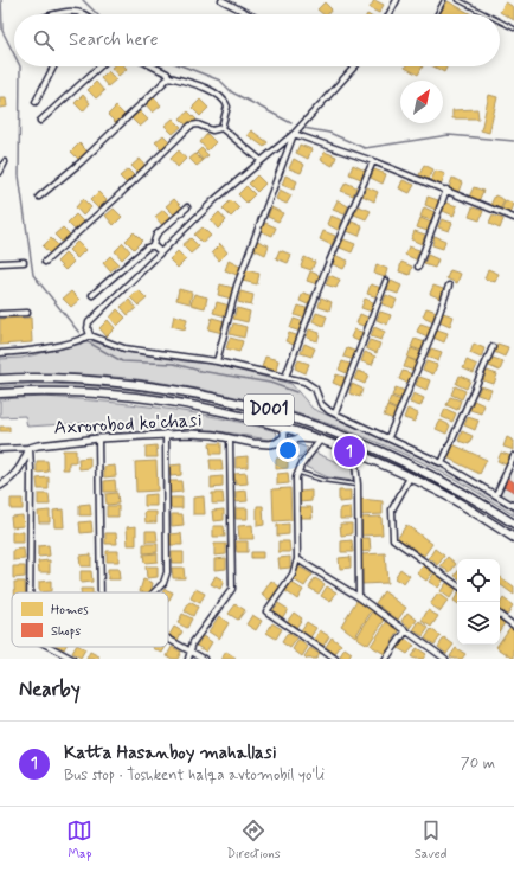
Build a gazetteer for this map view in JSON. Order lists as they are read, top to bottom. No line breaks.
{"streets":{"highway":["D001"],"street":["Axrorobod ko'chasi"]},"crossings":[["D001","Axrorobod ko'chasi"]],"legend":["Homes","Shops"],"north":"top right","page":{"search":"Search here","pins":"1","heading":"Nearby","list":[{"mark":"1","name":"Katta Hasanboy mahallasi","note":"Bus stop · Toshkent halqa avtomobil yo'li","value":"70 m"}],"nav":["Map","Directions","Saved"]}}
